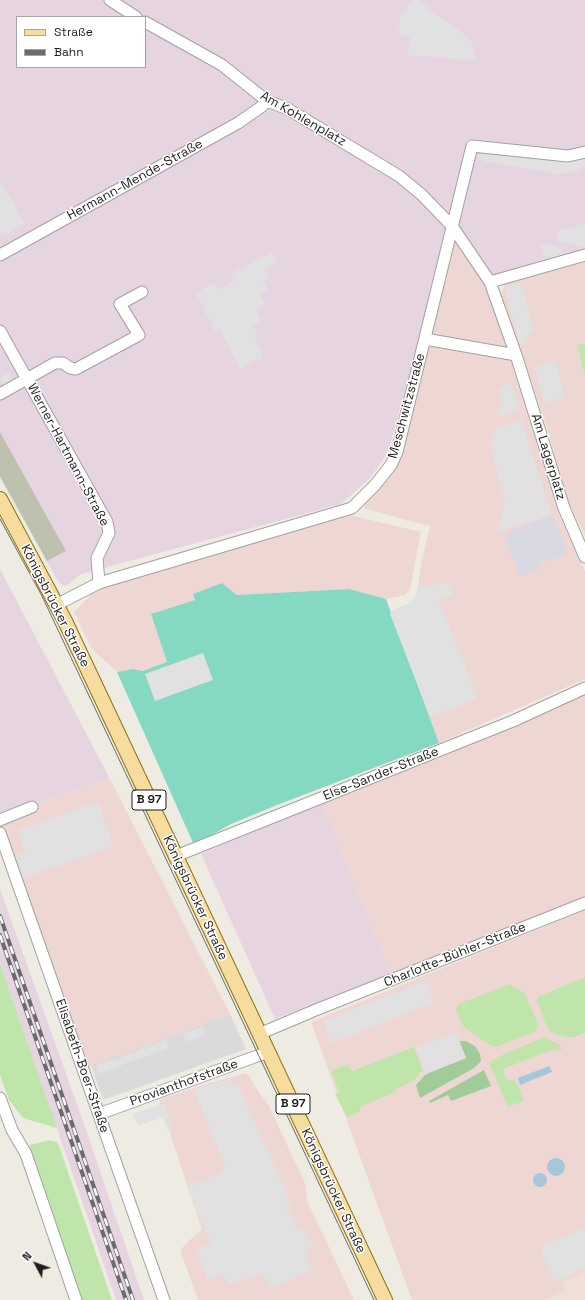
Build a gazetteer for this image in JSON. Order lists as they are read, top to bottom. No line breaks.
{"streets":{"main road":["Königsbrücker Straße","B 97"],"street":["Am Kohlenplatz","Hermann-Mende-Straße","Meschwitzstraße","Werner-Hartmann-Straße","Am Lagerplatz","Else-Sander-Straße","Charlotte-Bühler-Straße","Elisabeth-Boer-Straße","Provianthofstraße"]},"crossings":[["Am Kohlenplatz","Hermann-Mende-Straße"],["Am Kohlenplatz","Meschwitzstraße"],["Am Kohlenplatz","Am Lagerplatz"],["Meschwitzstraße","Werner-Hartmann-Straße"],["Meschwitzstraße","Am Lagerplatz"],["Meschwitzstraße","Königsbrücker Straße"],["Königsbrücker Straße","Else-Sander-Straße"],["Königsbrücker Straße","Charlotte-Bühler-Straße"],["Königsbrücker Straße","Provianthofstraße"],["Elisabeth-Boer-Straße","Provianthofstraße"]],"legend":["Straße","Bahn"],"north":"top left"}
